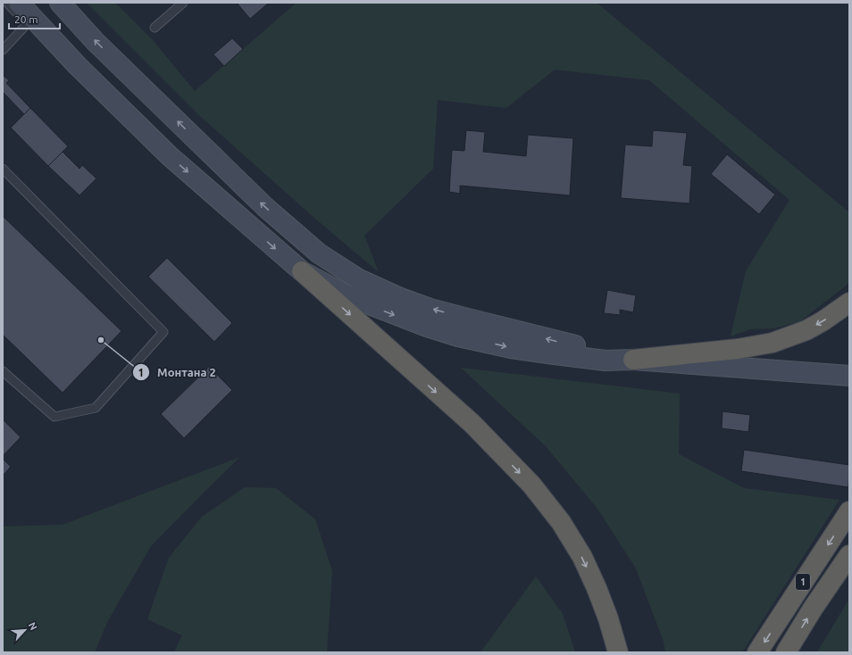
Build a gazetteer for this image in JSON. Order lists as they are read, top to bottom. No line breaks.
{"streets":{"highway":["1"]},"places":["Монтана 2"],"scale_bar":"20 m","north":"top right"}
